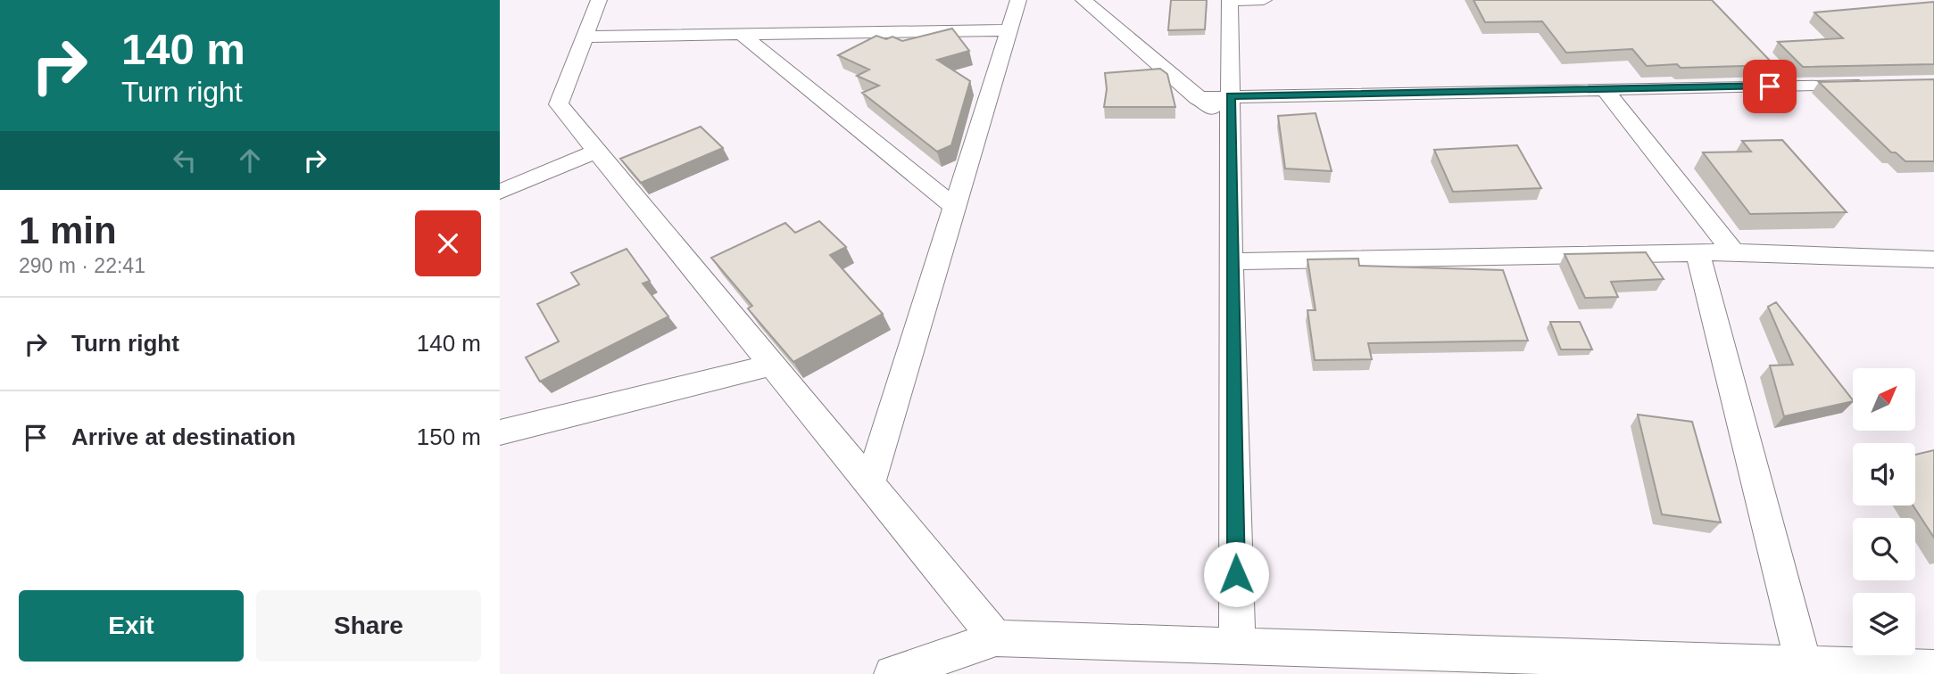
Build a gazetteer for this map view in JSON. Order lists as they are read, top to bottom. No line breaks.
{"north":"top right","page":{"turn":["140 m","Turn right"],"heading":["1 min","290 m · 22:41"],"list":[{"name":"Turn right","value":"140 m"},{"name":"Arrive at destination","value":"150 m"}],"buttons":["Exit","Share"]}}
